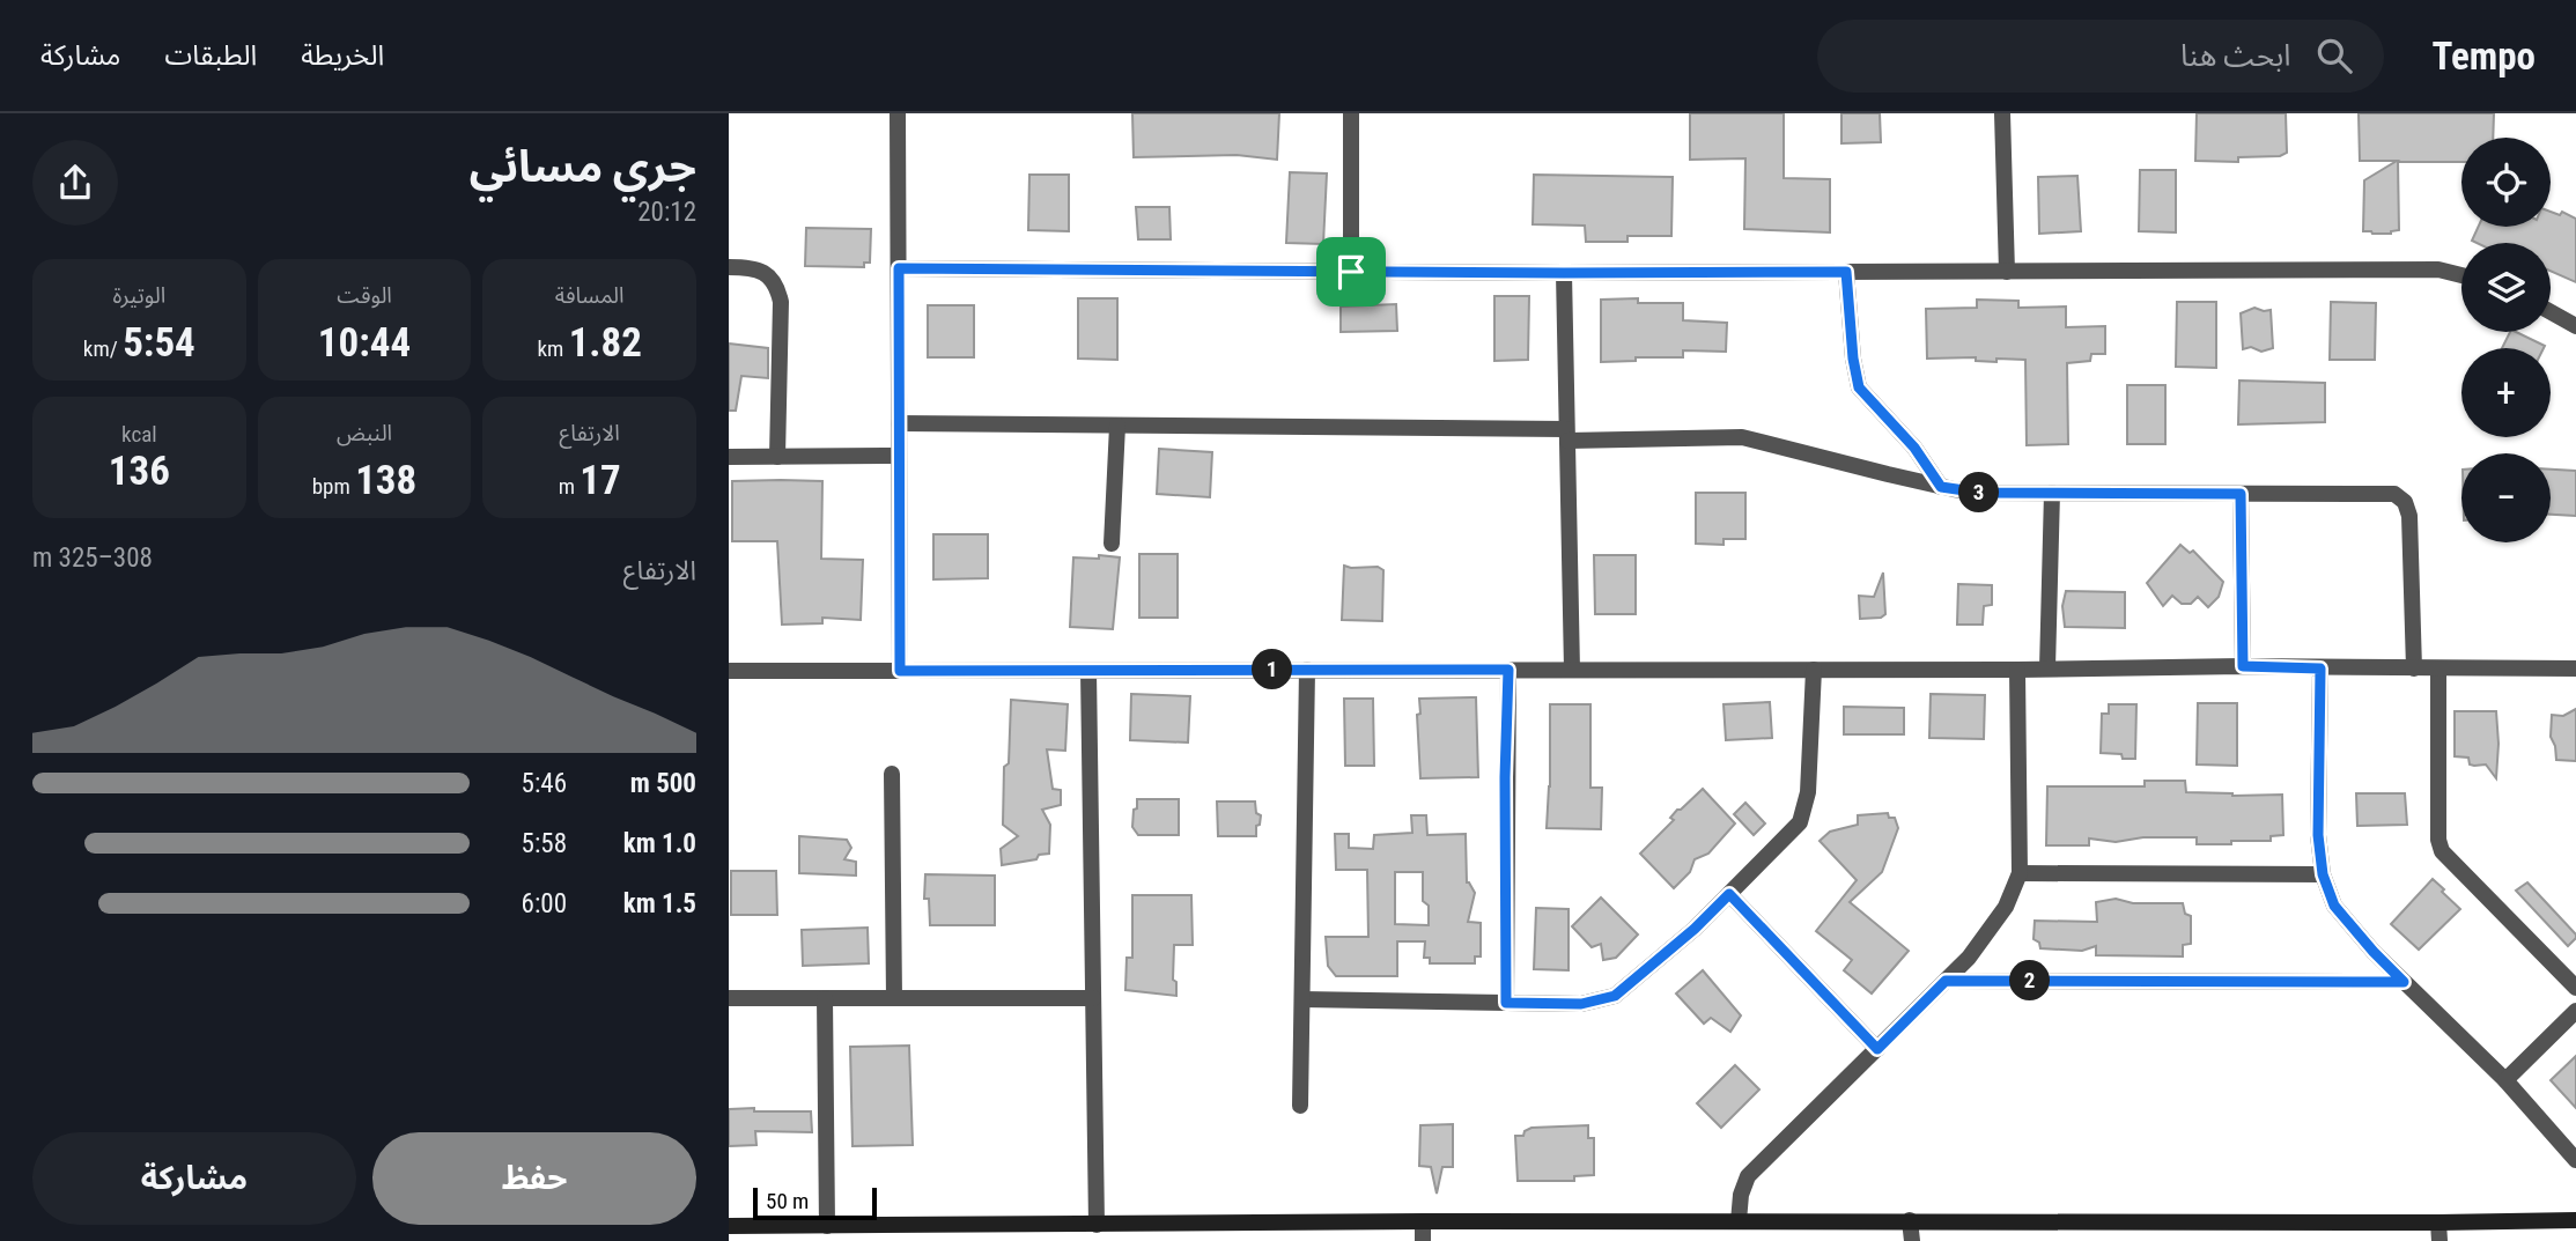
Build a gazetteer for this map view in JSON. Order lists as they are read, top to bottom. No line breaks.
{"scale_bar":"50 m","page":{"header":"Tempo","search":"ابحث هنا","nav":["الخريطة","الطبقات","مشاركة"],"heading":["جري مسائي","20:12"],"map_buttons":["+","−"],"stats":[["المسافة","1.82 km"],["الوقت","10:44"],["الوتيرة","5:54 /km"],["الارتفاع","17 m"],["النبض","138 bpm"],["kcal","136"]],"pins":["3","1","2"],"chart":["الارتفاع","308–325 m"],"list":[{"name":"500 m","note":"5:46"},{"name":"1.0 km","note":"5:58"},{"name":"1.5 km","note":"6:00"}],"buttons":["حفظ","مشاركة"],"scale":"50 m"}}
